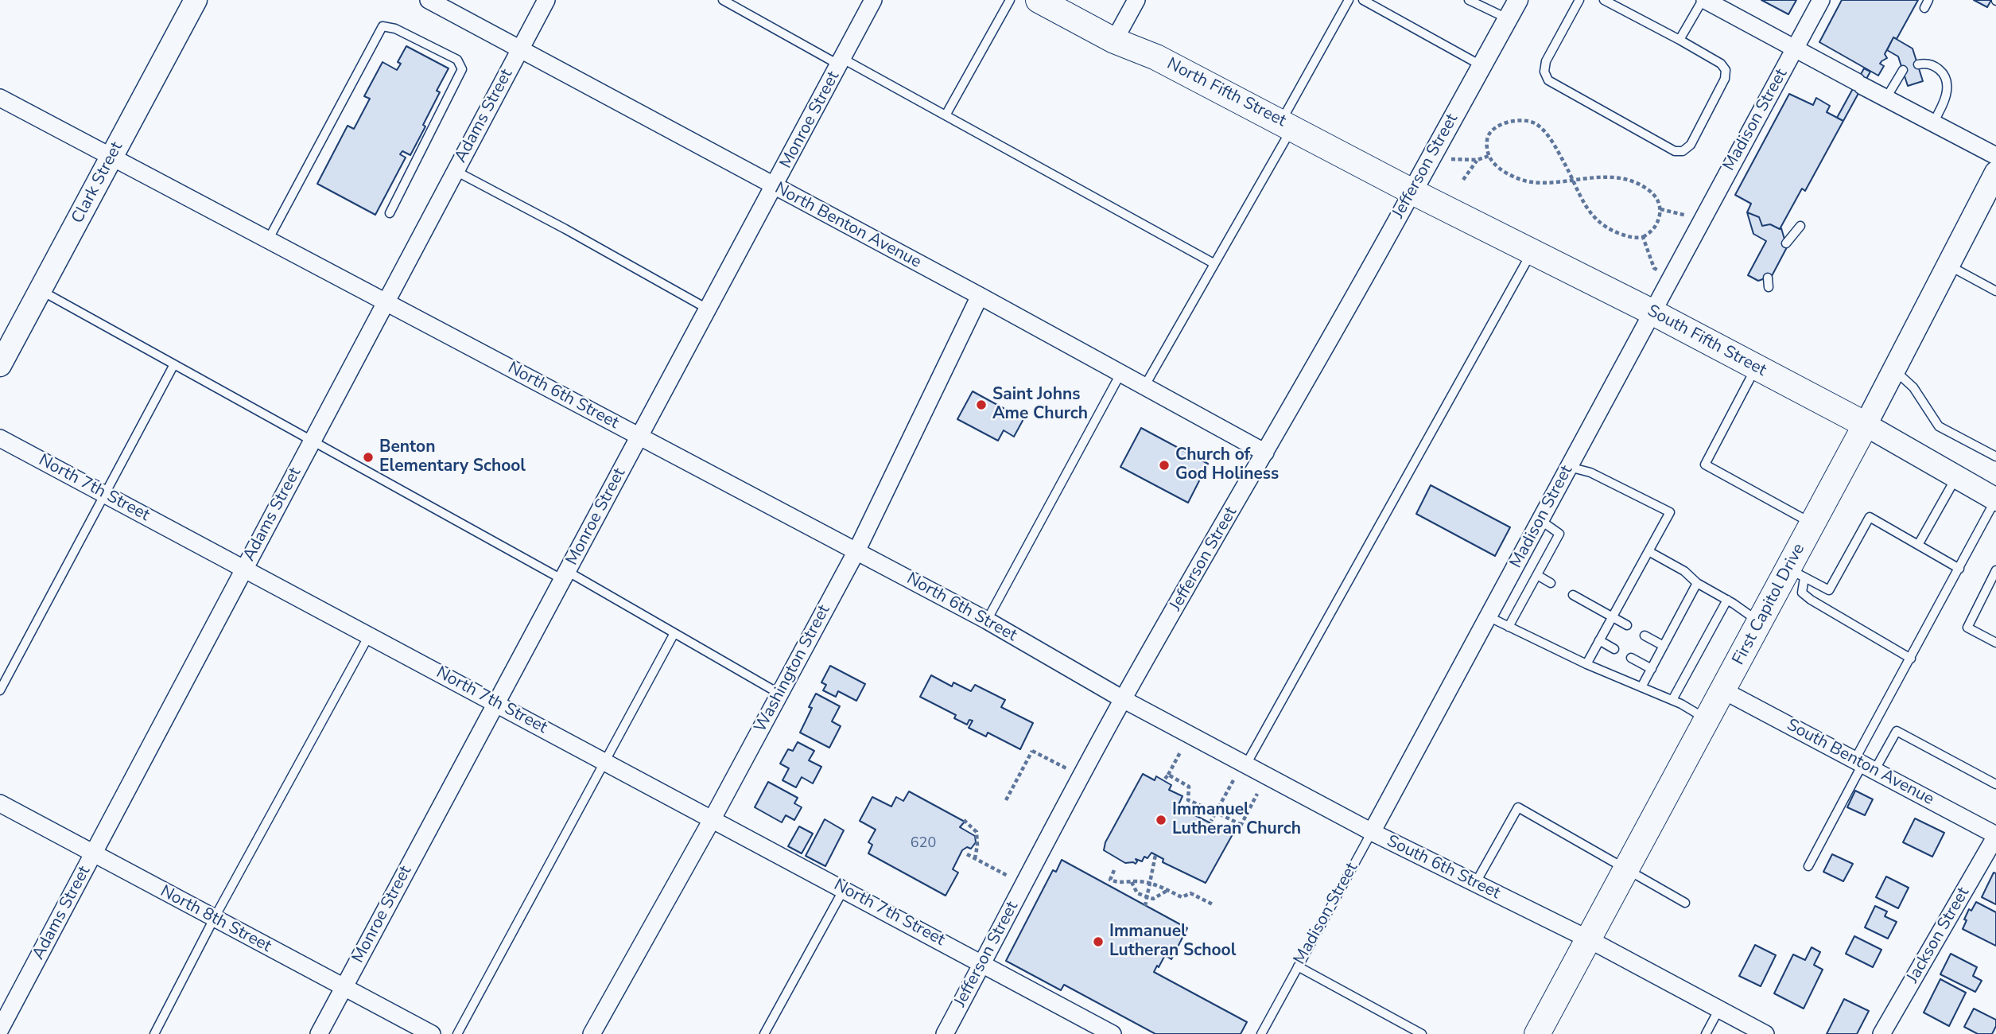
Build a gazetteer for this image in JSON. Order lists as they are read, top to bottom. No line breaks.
{"streets":{"main road":["North Fifth Street","Clark Street","South Fifth Street","First Capitol Drive"],"street":["Adams Street","Monroe Street","Madison Street","Jefferson Street","North Benton Avenue","North 6th Street","North 7th Street","Washington Street","South Benton Avenue","South 6th Street","North 8th Street","Jackson Street"]},"crossings":[["North Fifth Street","Jefferson Street"],["North Fifth Street","South Fifth Street"],["Adams Street","North Benton Avenue"],["Adams Street","North 6th Street"],["Adams Street","North 7th Street"],["Adams Street","North 8th Street"],["Monroe Street","North Benton Avenue"],["Monroe Street","North 6th Street"],["Monroe Street","North 7th Street"],["Monroe Street","North 8th Street"],["Madison Street","South Fifth Street"],["Madison Street","South 6th Street"],["Jefferson Street","North Benton Avenue"],["Jefferson Street","South Fifth Street"],["Jefferson Street","North 6th Street"],["Jefferson Street","North 7th Street"],["Jefferson Street","South 6th Street"],["Clark Street","North 6th Street"],["North Benton Avenue","Washington Street"],["South Fifth Street","First Capitol Drive"],["North 6th Street","Washington Street"],["North 6th Street","South 6th Street"],["North 7th Street","Washington Street"],["First Capitol Drive","South Benton Avenue"],["First Capitol Drive","South 6th Street"],["South Benton Avenue","Jackson Street"]],"places":["Saint Johns Ame Church","Benton Elementary School","Church of God Holiness","Immanuel Lutheran Church","Immanuel Lutheran School"],"house_numbers":["620"]}
